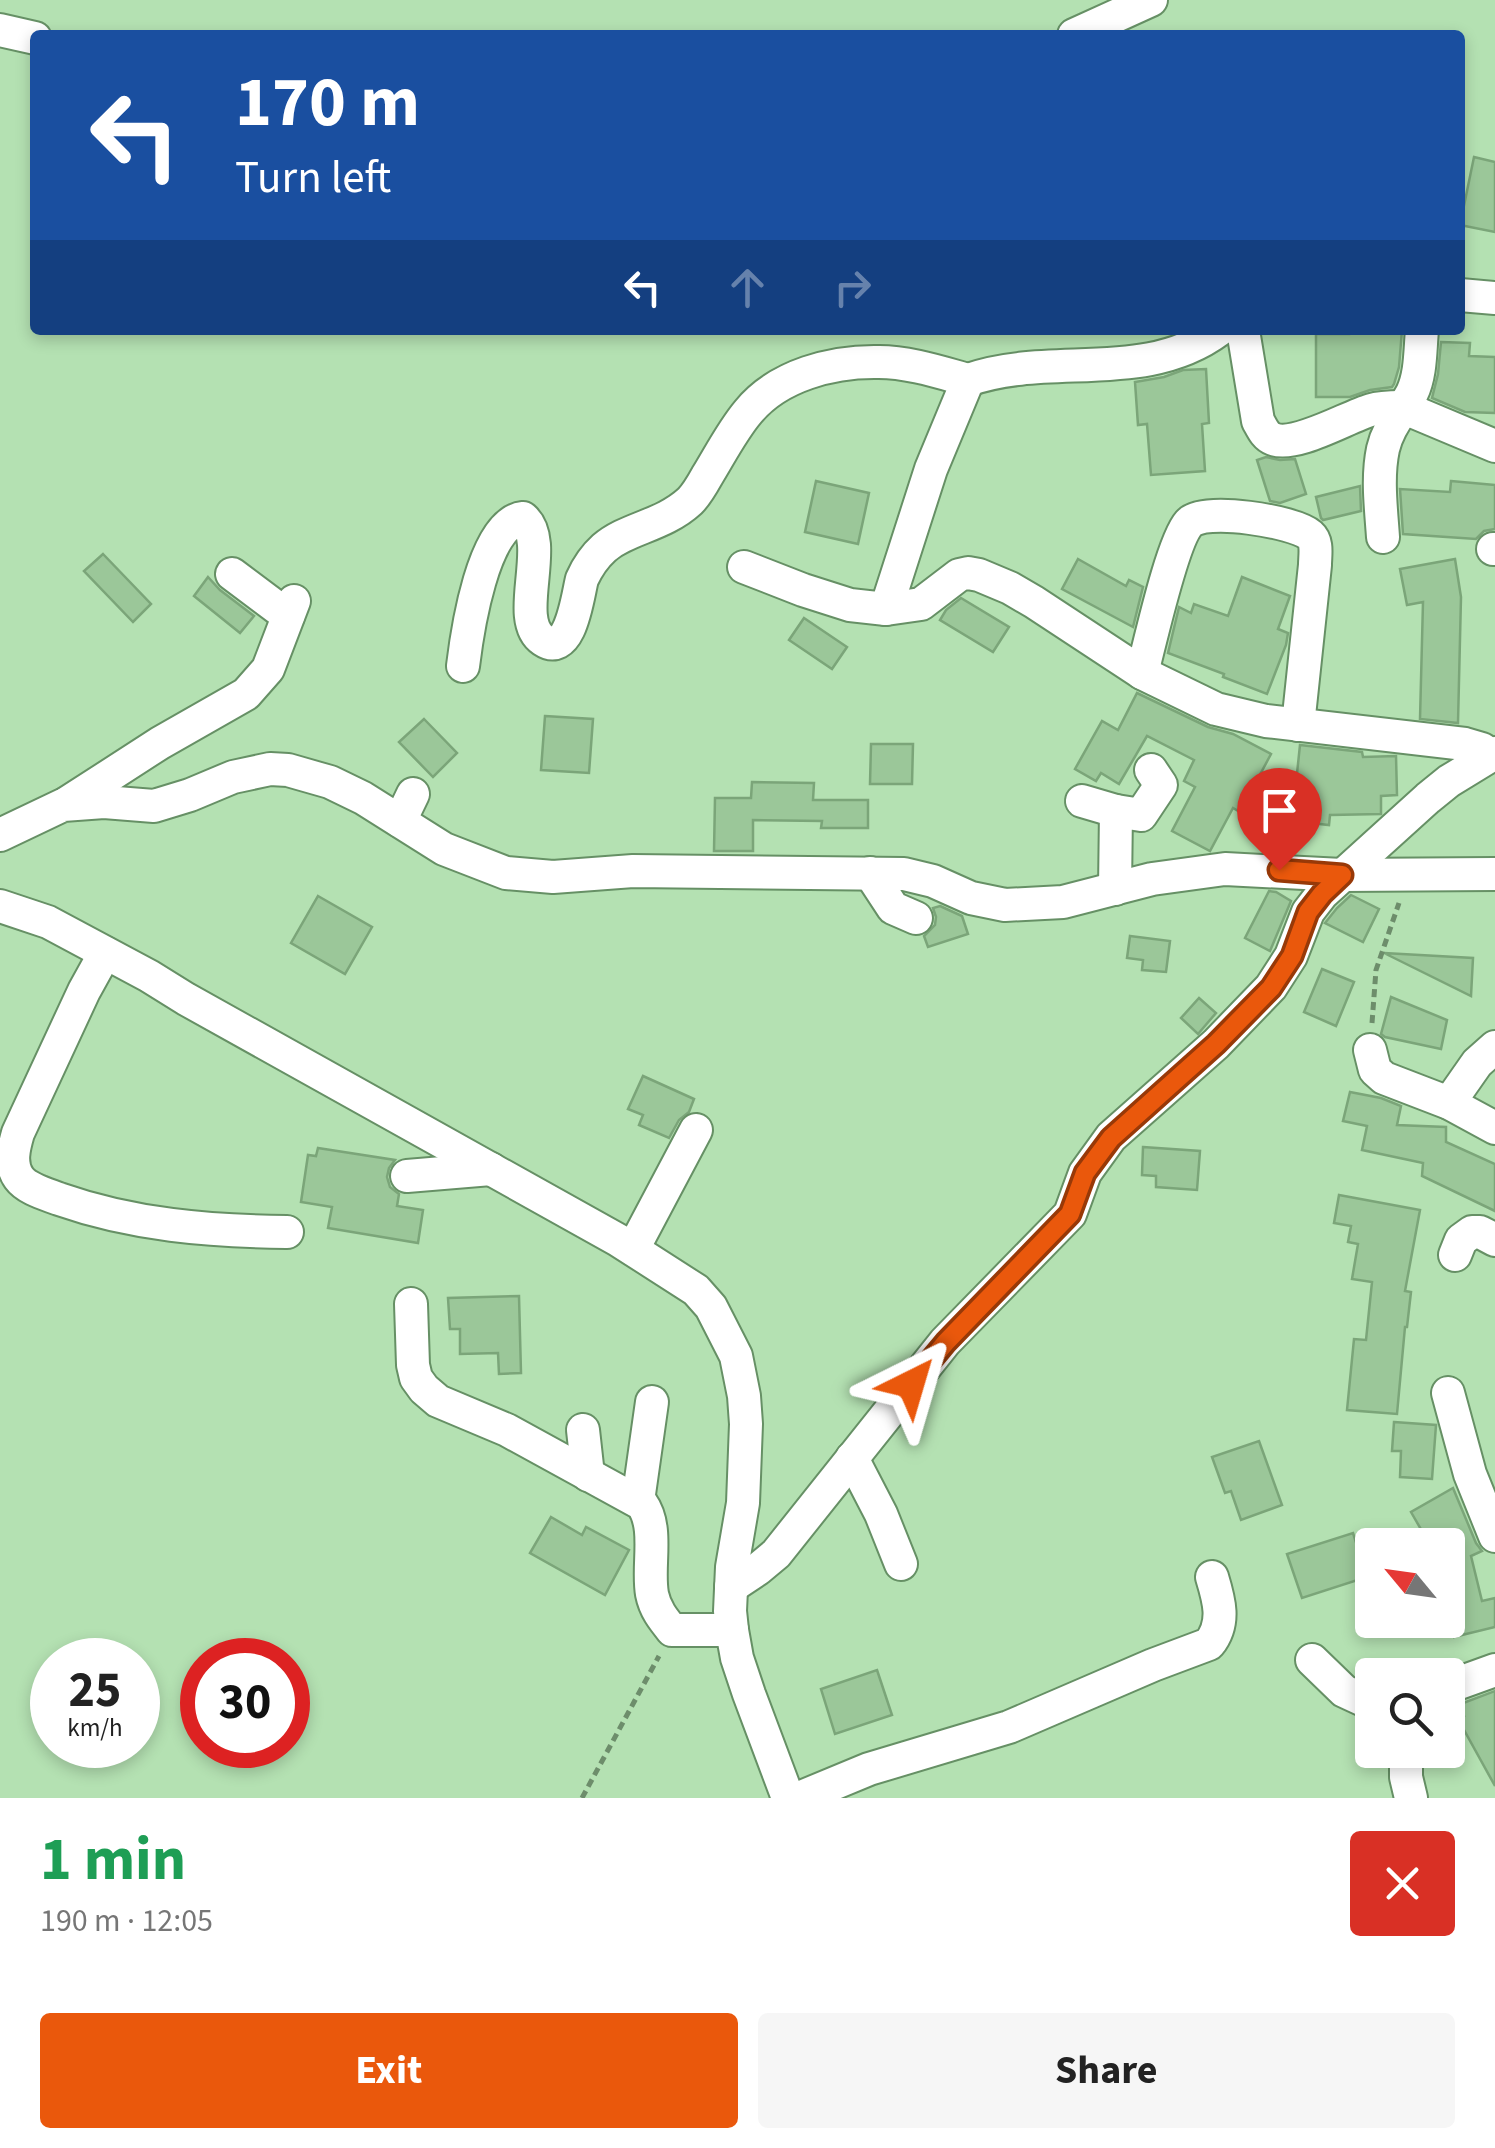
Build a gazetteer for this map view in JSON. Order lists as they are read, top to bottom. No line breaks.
{"north":"top left","page":{"turn":["170 m","Turn left"],"speed":"25 km/h","limit":"30","heading":["1 min","190 m · 12:05"],"buttons":["Exit","Share"]}}
